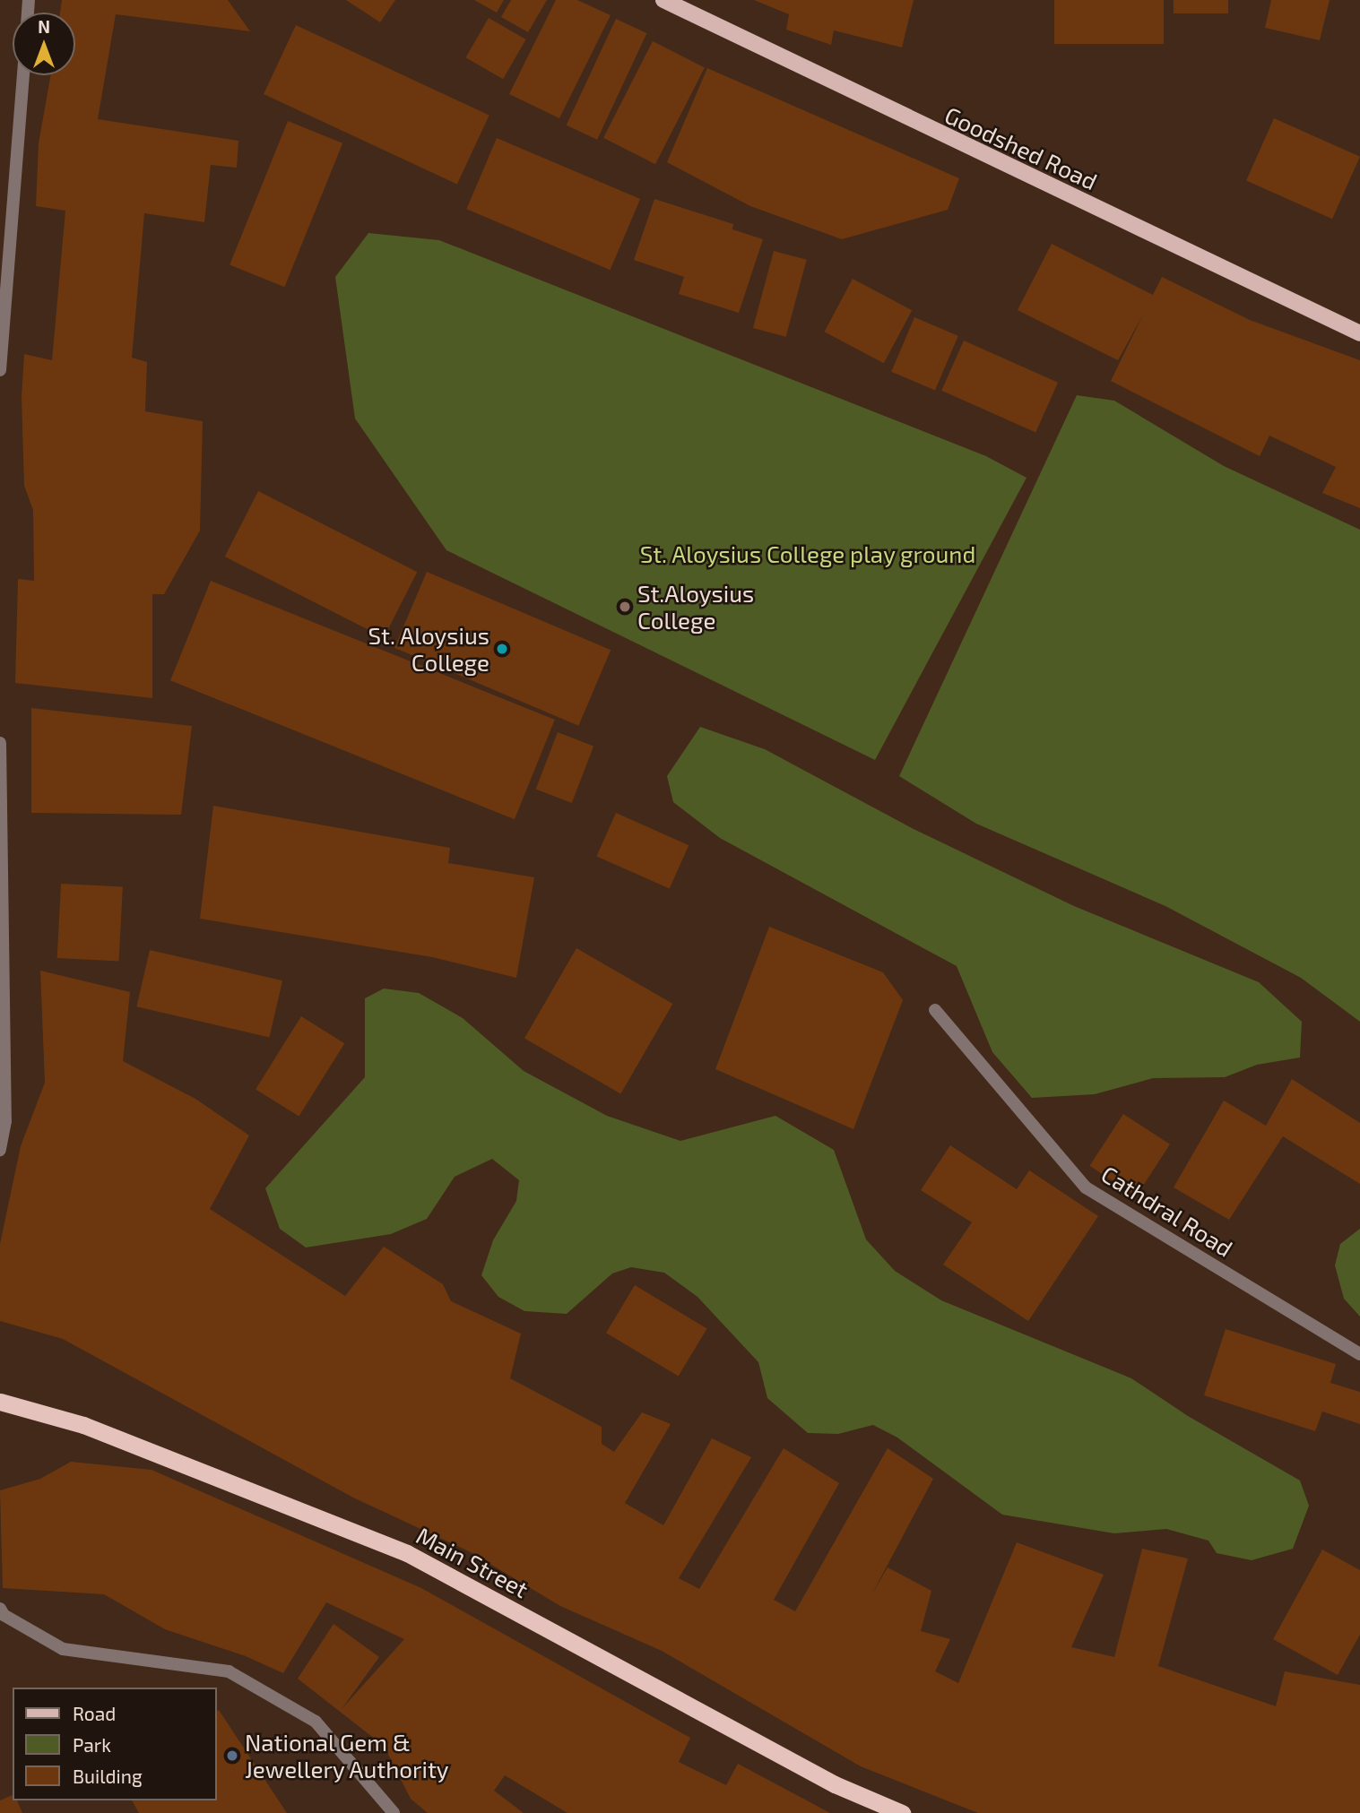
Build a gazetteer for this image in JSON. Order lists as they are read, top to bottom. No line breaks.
{"streets":{"highway":["Main Street"],"main road":["Goodshed Road"],"street":["Cathdral Road"]},"parks":["St. Aloysius College play ground"],"places":["St.Aloysius College","St. Aloysius College","National Gem & Jewellery Authority"],"legend":["Road","Park","Building"],"north":"top"}
